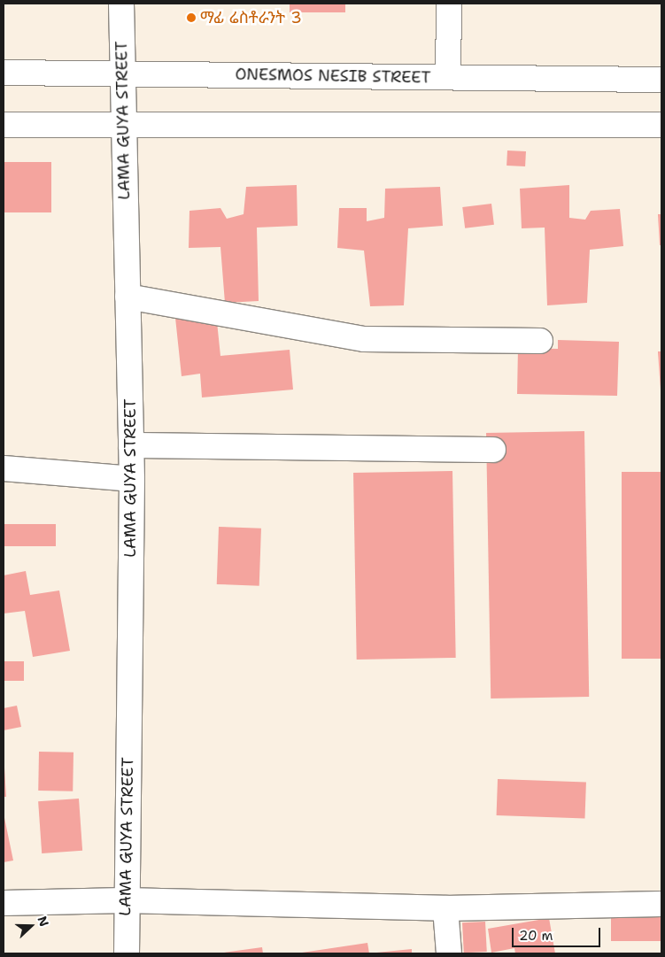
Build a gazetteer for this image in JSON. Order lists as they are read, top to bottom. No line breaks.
{"streets":{"street":["ONESMOS NESIB STREET","LAMA GUYA STREET"]},"crossings":[["ONESMOS NESIB STREET","LAMA GUYA STREET"]],"places":["ማፊ ሬስቶራንት 3"],"scale_bar":"20 m","north":"right"}
